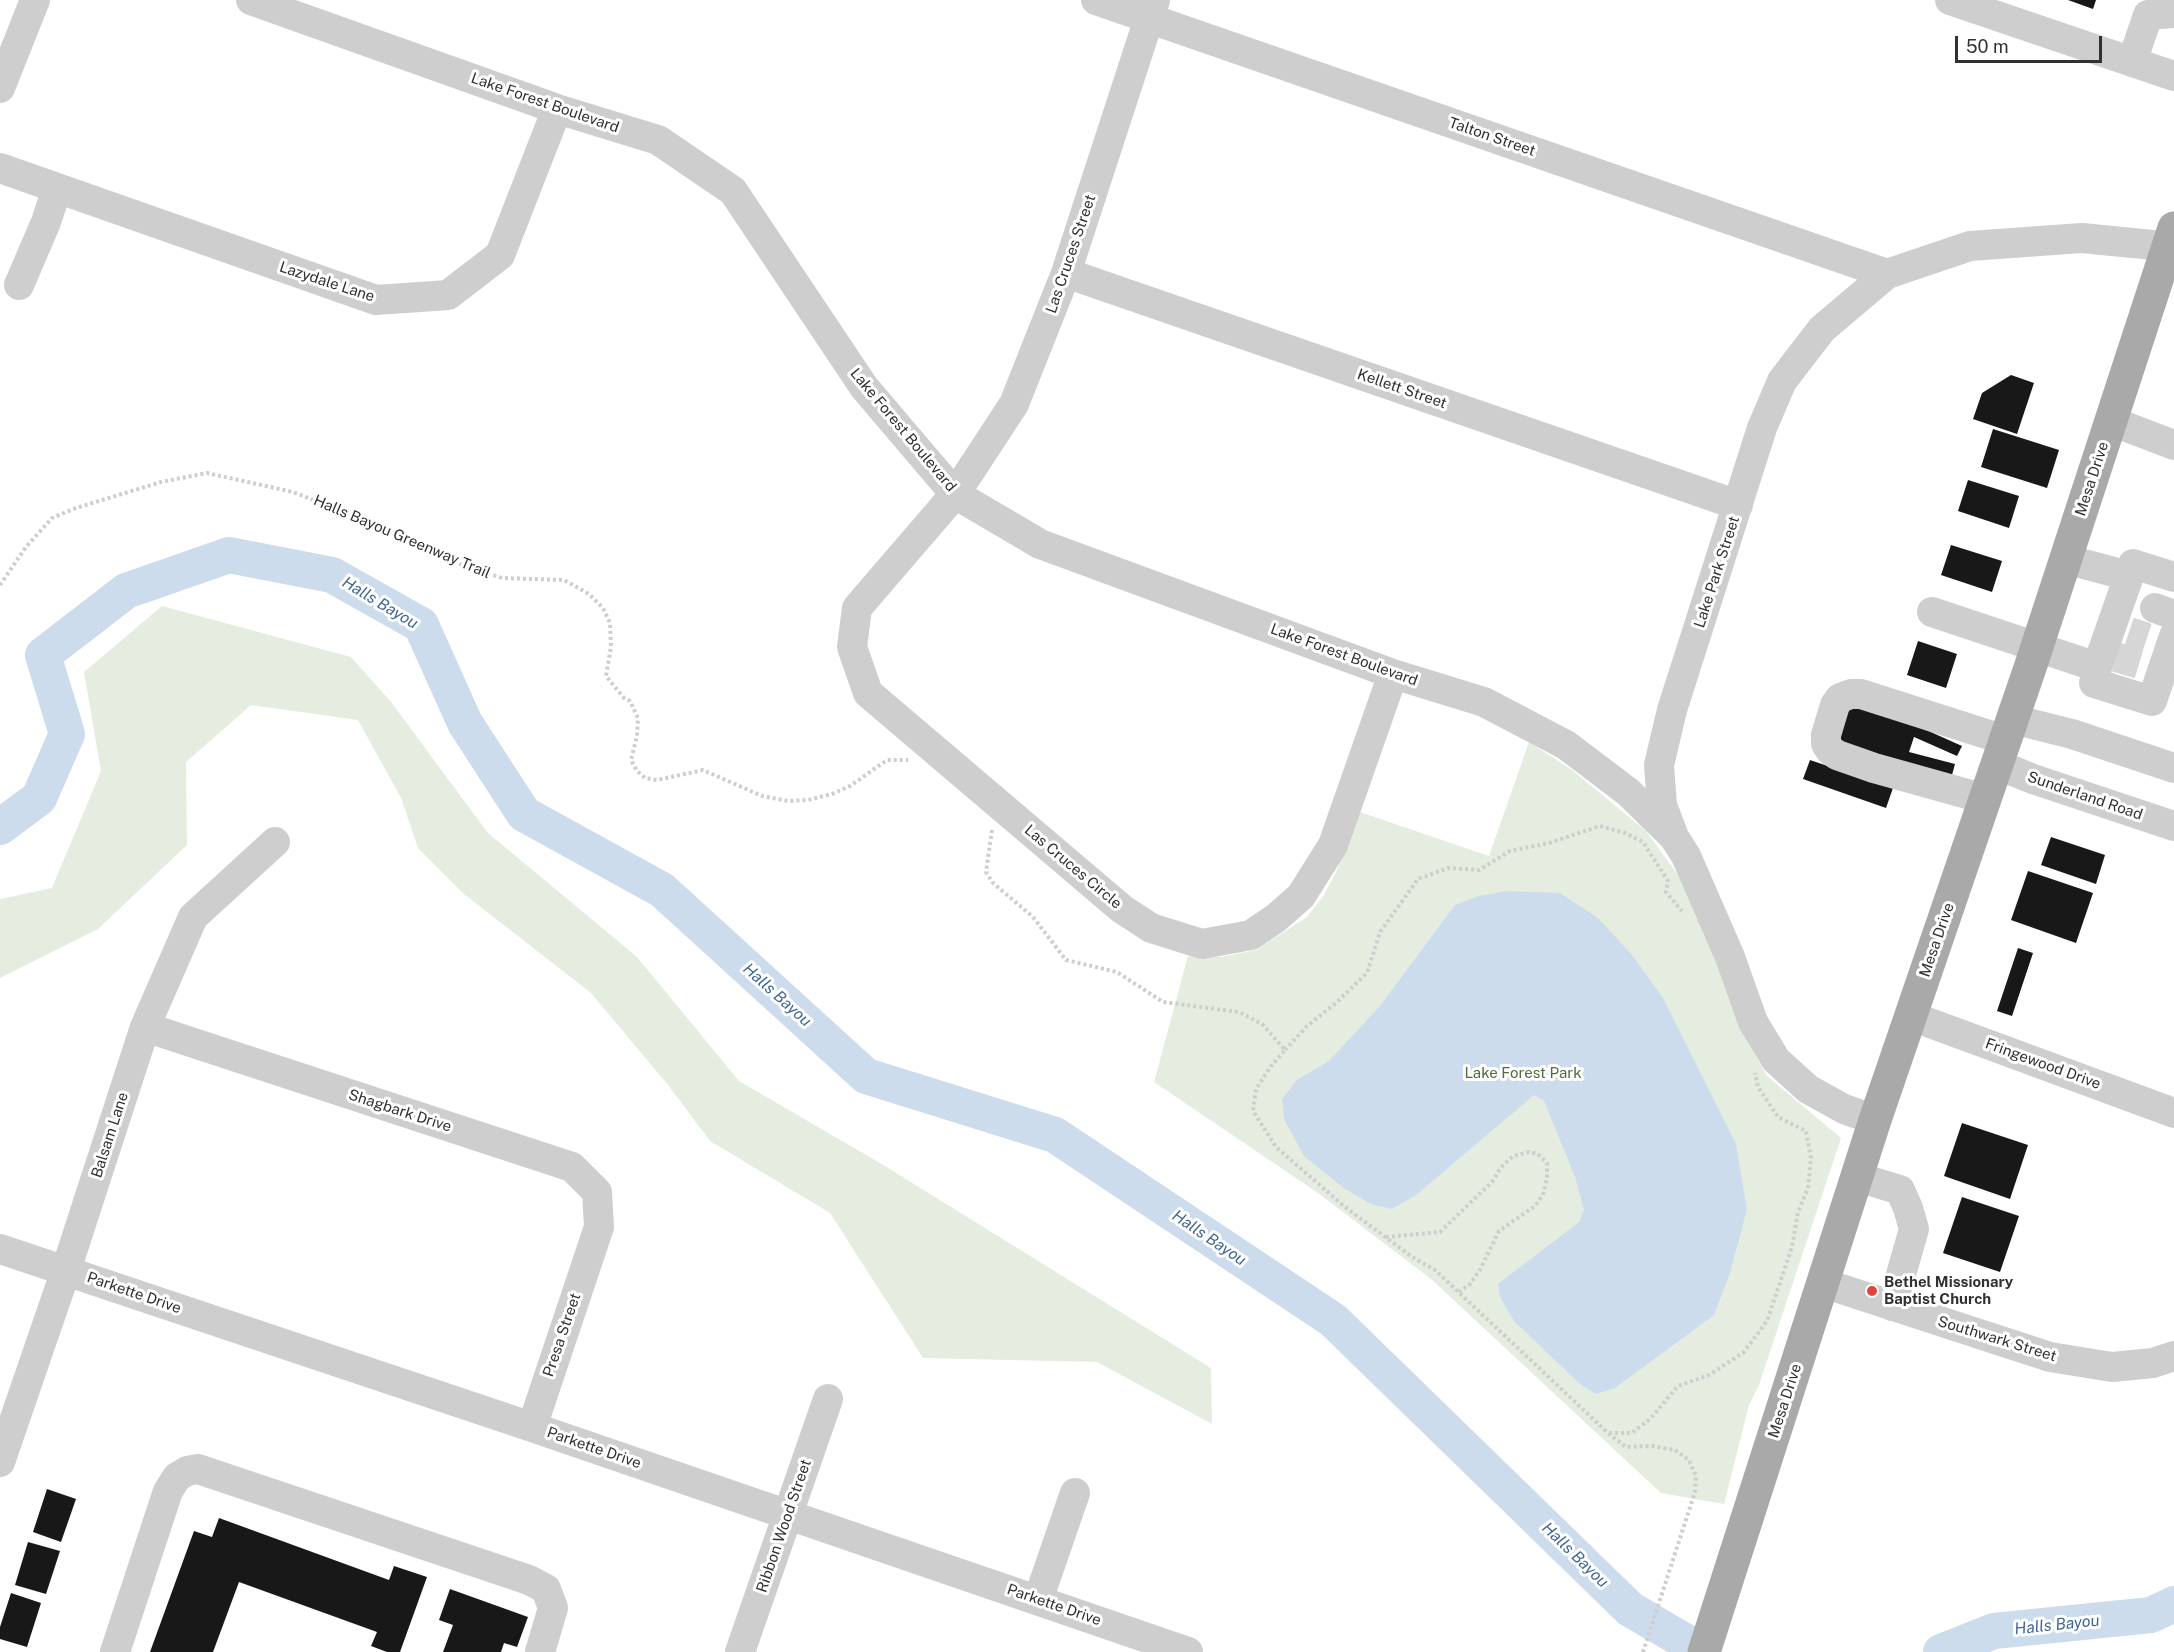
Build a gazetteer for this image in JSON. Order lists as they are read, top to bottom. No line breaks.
{"streets":{"main road":["Mesa Drive"],"street":["Lake Forest Boulevard","Talton Street","Las Cruces Street","Lazydale Lane","Kellett Street","Lake Park Street","Sunderland Road","Las Cruces Circle","Fringewood Drive","Shagbark Drive","Balsam Lane","Parkette Drive","Presa Street","Southwark Street","Ribbon Wood Street"],"path":["Halls Bayou Greenway Trail"]},"crossings":[["Lake Forest Boulevard","Las Cruces Street"],["Lake Forest Boulevard","Lazydale Lane"],["Lake Forest Boulevard","Lake Park Street"],["Lake Forest Boulevard","Las Cruces Circle"],["Talton Street","Las Cruces Street"],["Talton Street","Lake Park Street"],["Las Cruces Street","Kellett Street"],["Las Cruces Street","Las Cruces Circle"],["Kellett Street","Lake Park Street"],["Mesa Drive","Lake Park Street"],["Mesa Drive","Sunderland Road"],["Mesa Drive","Fringewood Drive"],["Mesa Drive","Southwark Street"],["Shagbark Drive","Balsam Lane"],["Shagbark Drive","Presa Street"],["Balsam Lane","Parkette Drive"],["Parkette Drive","Presa Street"],["Parkette Drive","Ribbon Wood Street"]],"water":["Halls Bayou"],"parks":["Lake Forest Park"],"places":["Bethel Missionary Baptist Church"],"scale_bar":"50 m"}
